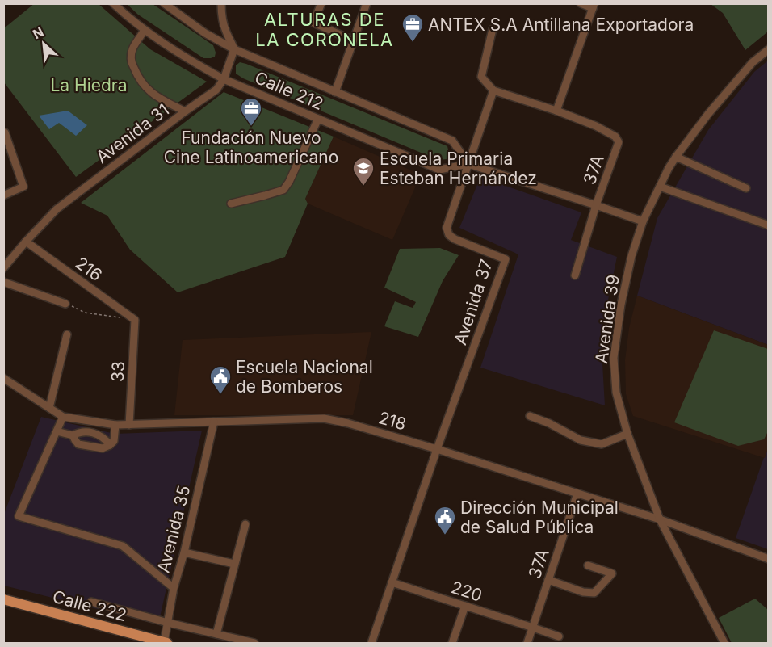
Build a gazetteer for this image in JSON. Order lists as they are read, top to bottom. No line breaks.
{"streets":{"main road":["Calle 222"],"street":["Calle 212","Avenida 31","37A","216","Avenida 37","Avenida 39","33","218","Avenida 35","220"]},"crossings":[["Calle 212","Avenida 31"],["Calle 212","37A"],["Calle 212","Avenida 37"],["Calle 212","Avenida 39"],["Avenida 31","216"],["37A","218"],["37A","220"],["216","33"],["Avenida 37","218"],["Avenida 37","220"],["Avenida 39","218"],["33","218"],["218","Avenida 35"],["Avenida 35","Calle 222"]],"districts":["ALTURAS DE LA CORONELA"],"parks":["La Hiedra"],"places":{"office":["ANTEX S.A Antillana Exportadora","Fundación Nuevo Cine Latinoamericano"],"school or university":["Escuela Primaria Esteban Hernández"],"public building":["Escuela Nacional de Bomberos","Dirección Municipal de Salud Pública"]},"north":"top left"}
